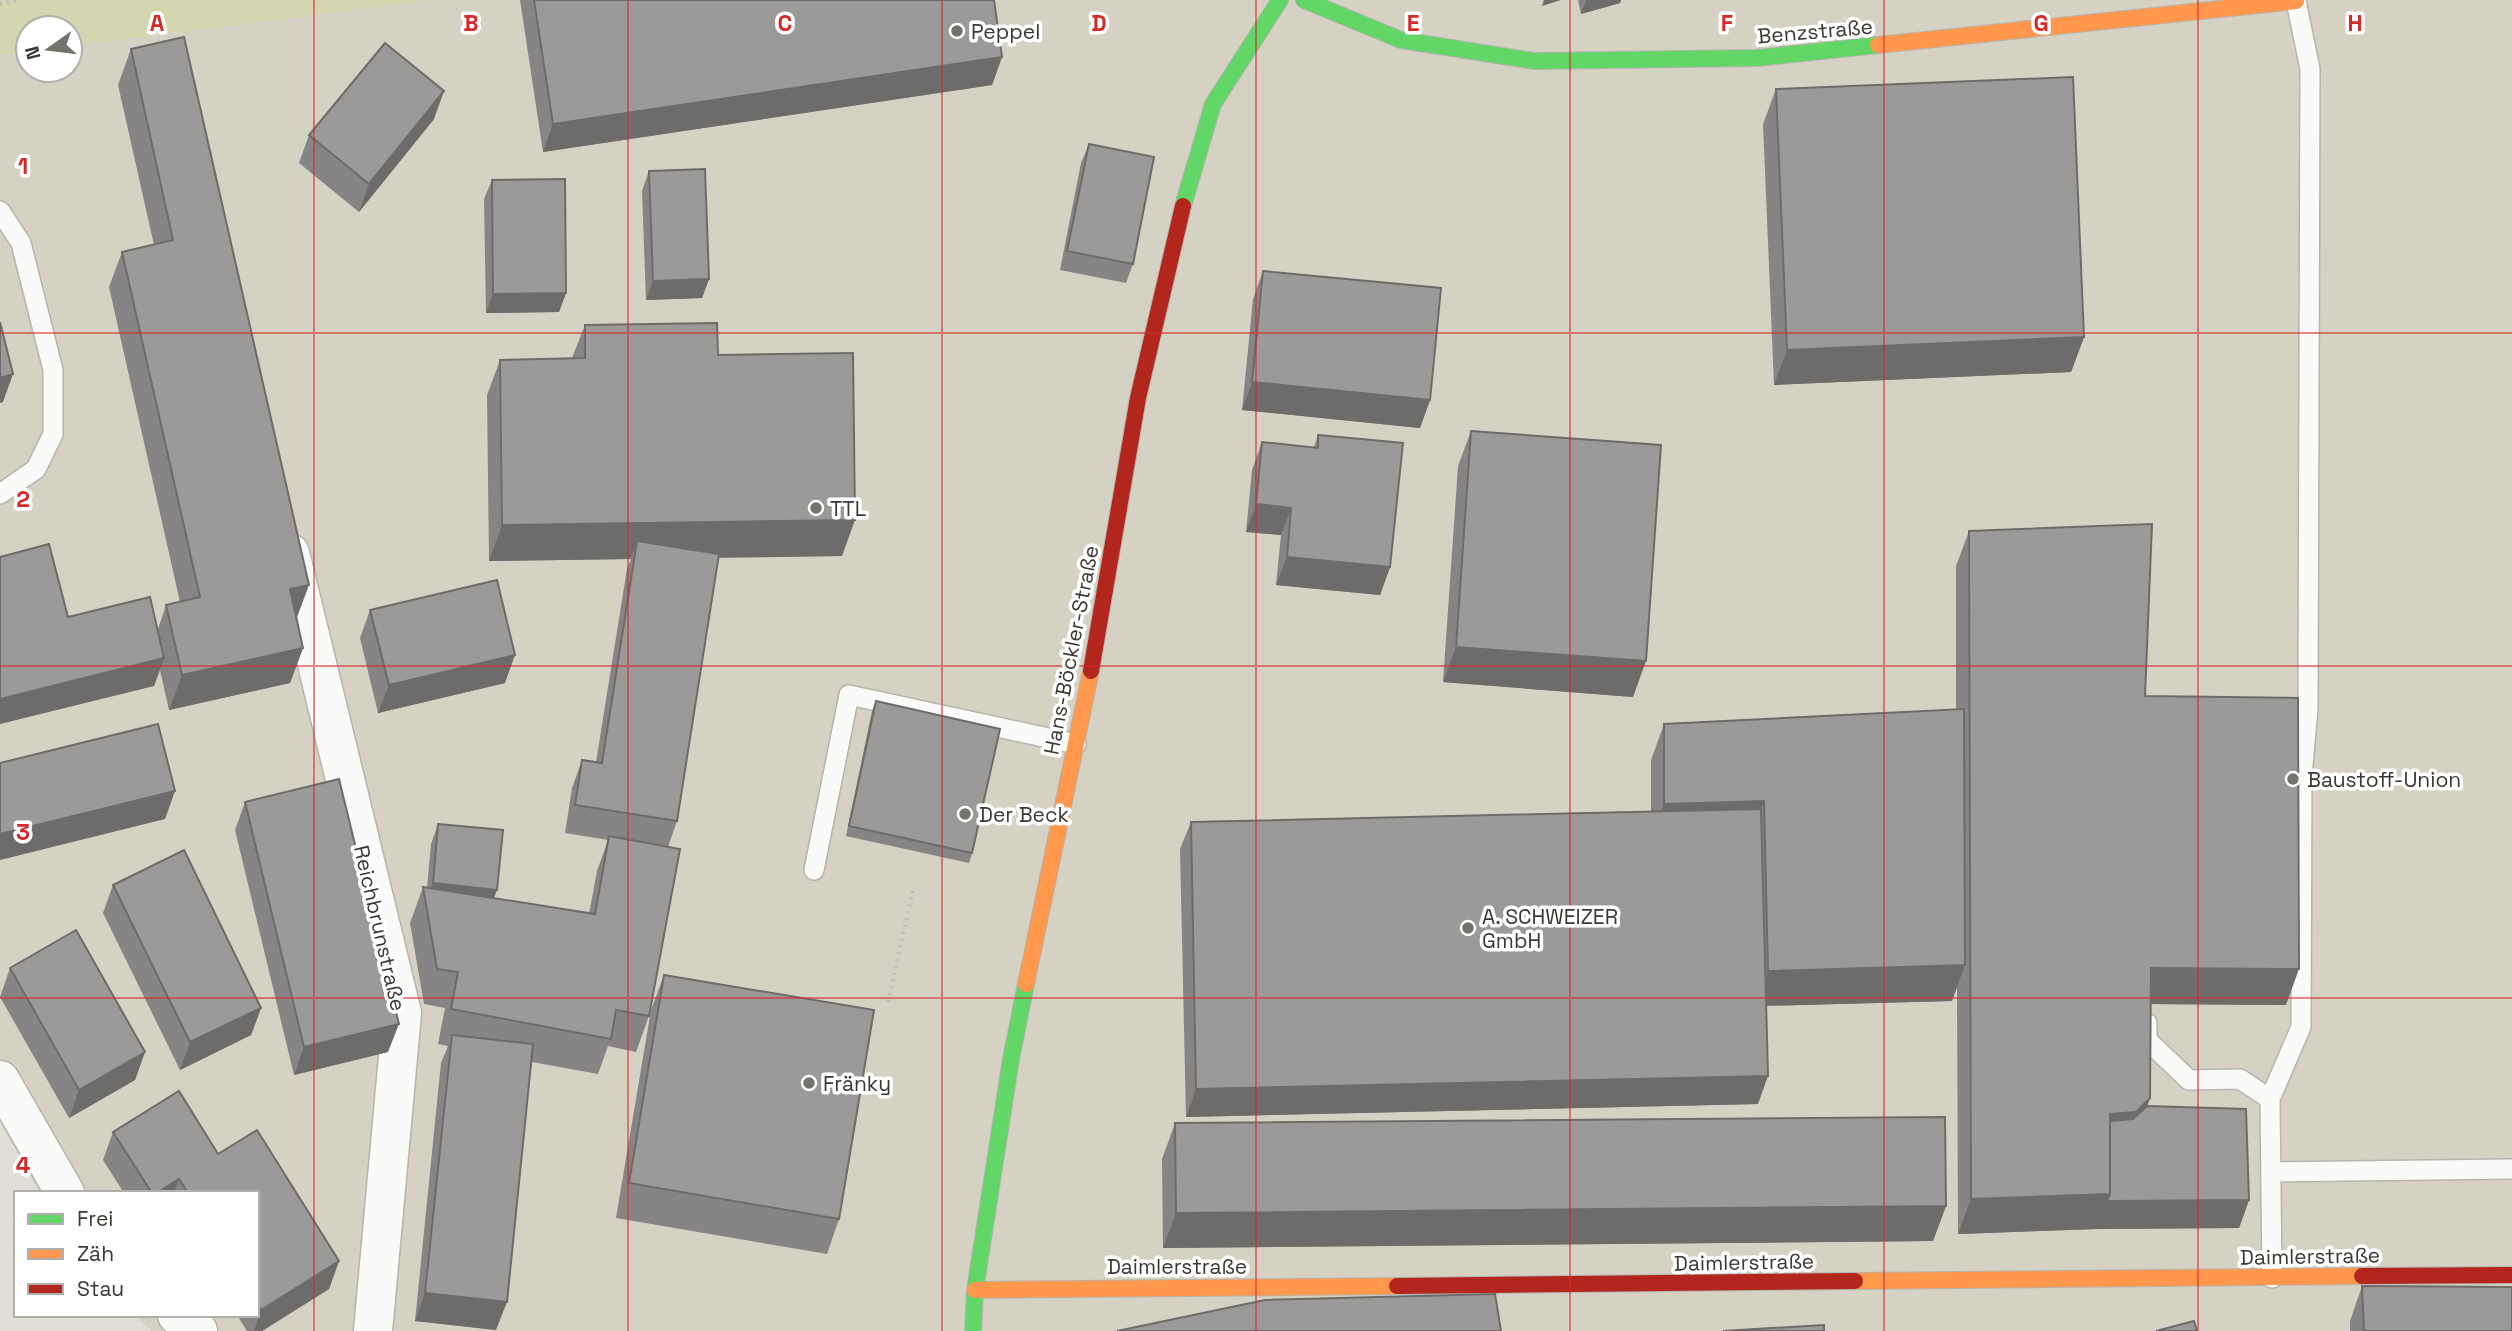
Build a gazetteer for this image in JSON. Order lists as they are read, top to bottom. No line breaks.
{"streets":{"street":["Benzstraße","Hans-Böckler-Straße","Reichbrunstraße","Daimlerstraße"]},"crossings":[["Hans-Böckler-Straße","Daimlerstraße"]],"places":["Peppel","TTL","Baustoff-Union","Der Beck","A. SCHWEIZER GmbH","Fränky"],"legend":["Frei","Zäh","Stau"],"north":"left","grid":{"columns":["A","B","C","D","E","F","G","H"],"rows":["1","2","3","4"]}}
